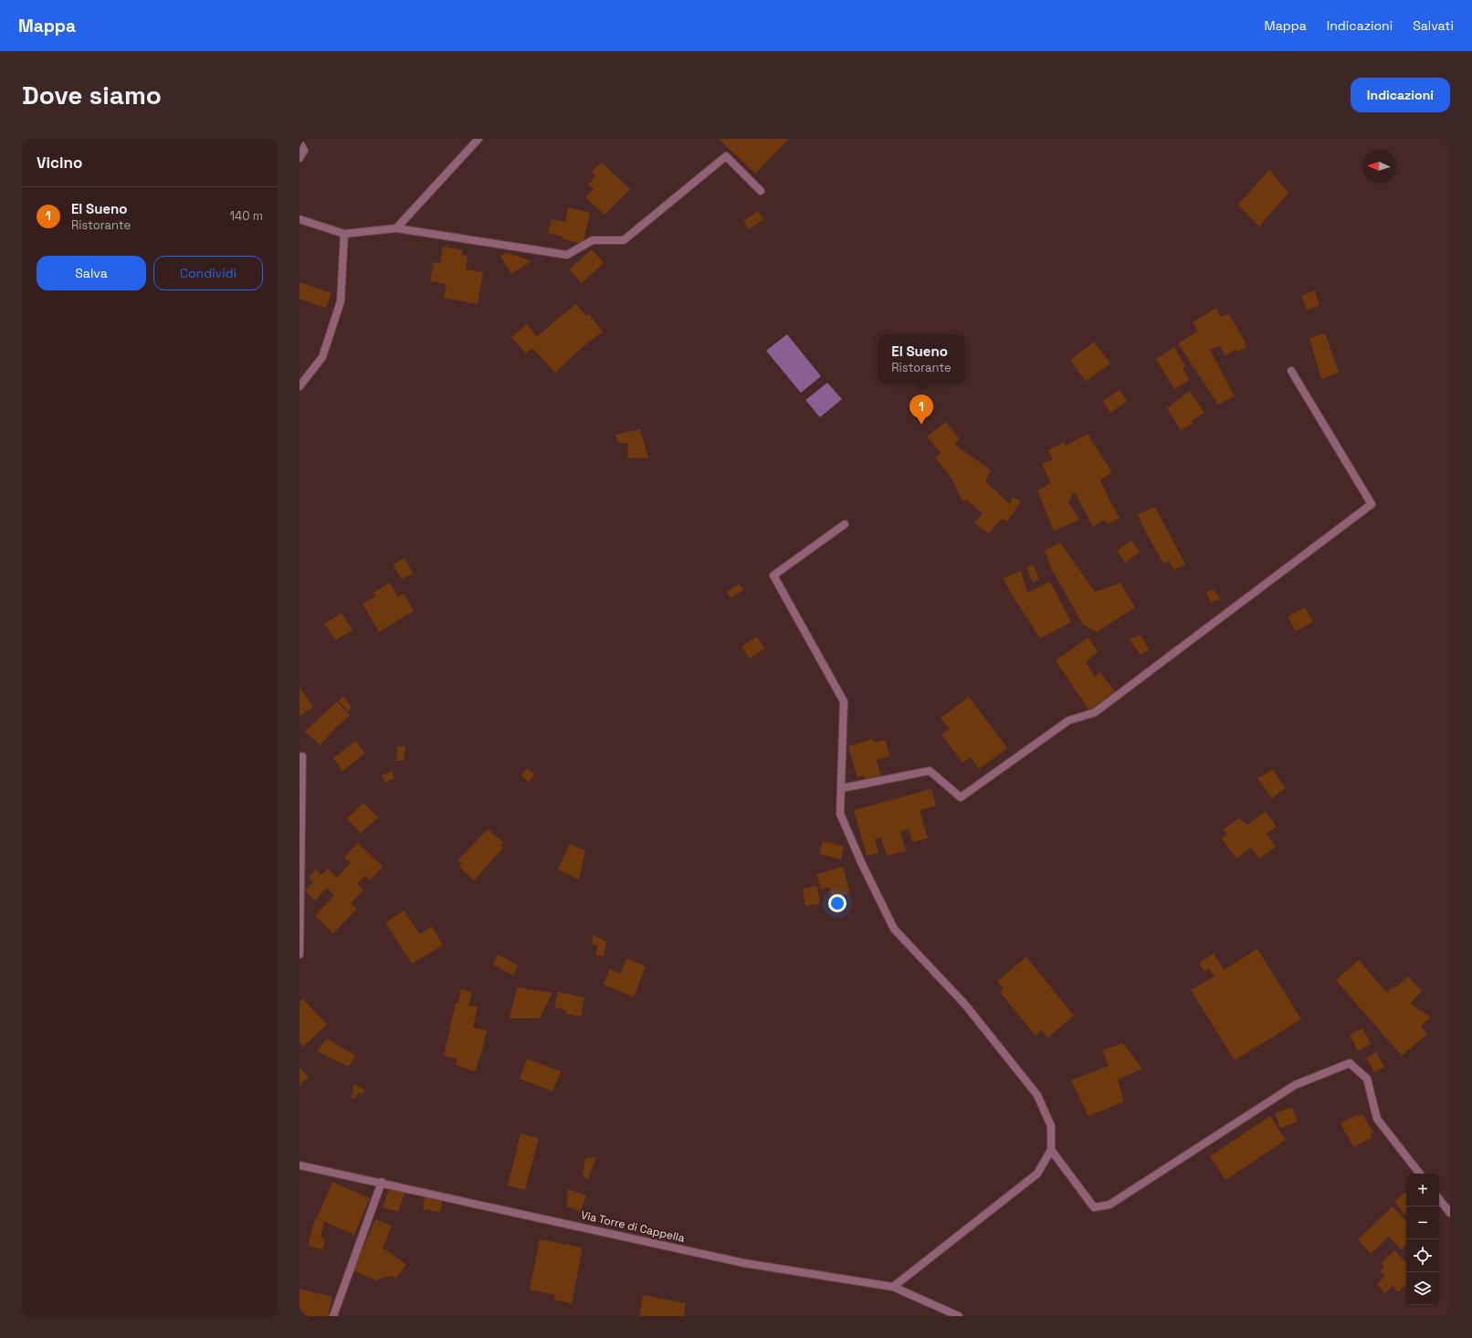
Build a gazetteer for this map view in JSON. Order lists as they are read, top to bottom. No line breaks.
{"streets":{"street":["Via Torre di Cappella"]},"north":"left","page":{"header":"Mappa","nav":["Mappa","Indicazioni","Salvati"],"buttons":["Indicazioni",["Salva","Condividi"]],"title":"Dove siamo","heading":"Vicino","list":[{"mark":"1","name":"El Sueno","note":"Ristorante","value":"140 m"}],"popup":["El Sueno","Ristorante"],"pins":"1","map_buttons":["+","−"]}}
